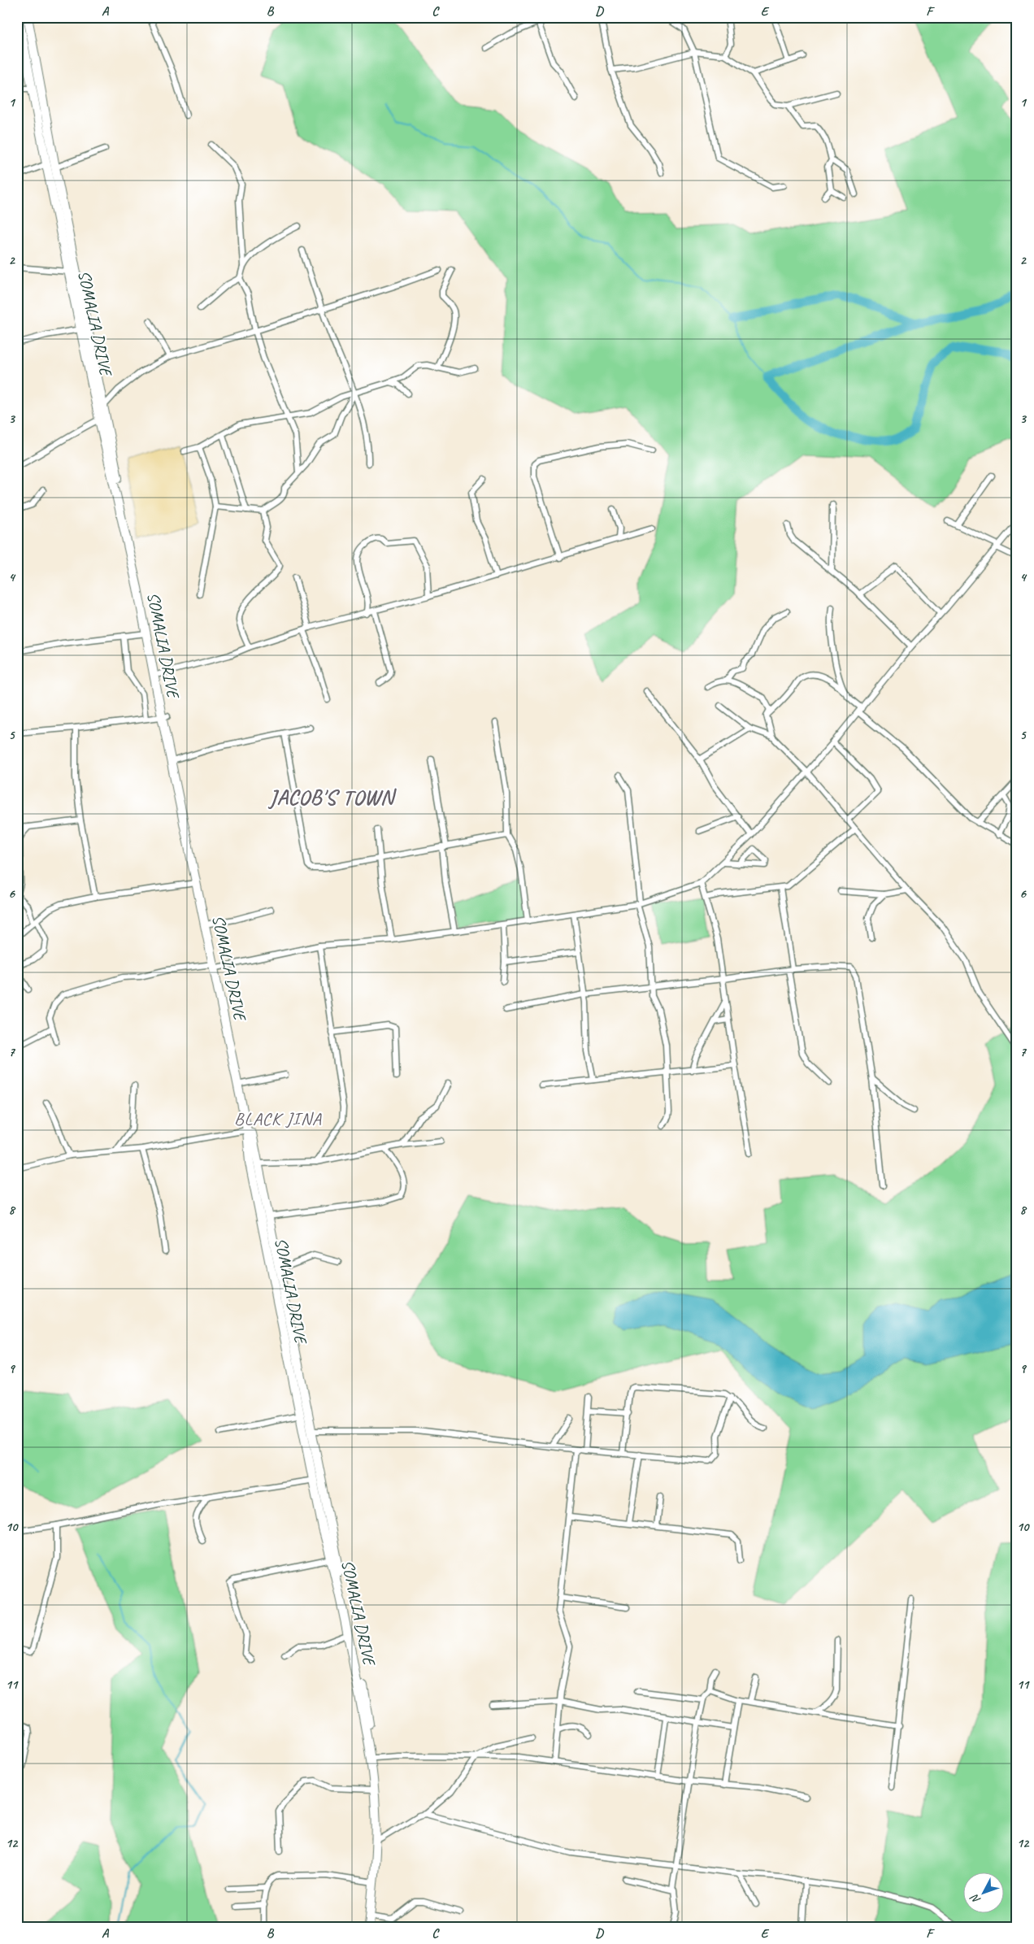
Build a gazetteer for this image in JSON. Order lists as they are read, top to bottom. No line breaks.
{"streets":{"main road":["SOMALIA DRIVE"]},"districts":["JACOB'S TOWN","BLACK JINA"],"north":"bottom left","grid":{"columns":["A","B","C","D","E","F"],"rows":["1","2","3","4","5","6","7","8","9","10","11","12"]}}
